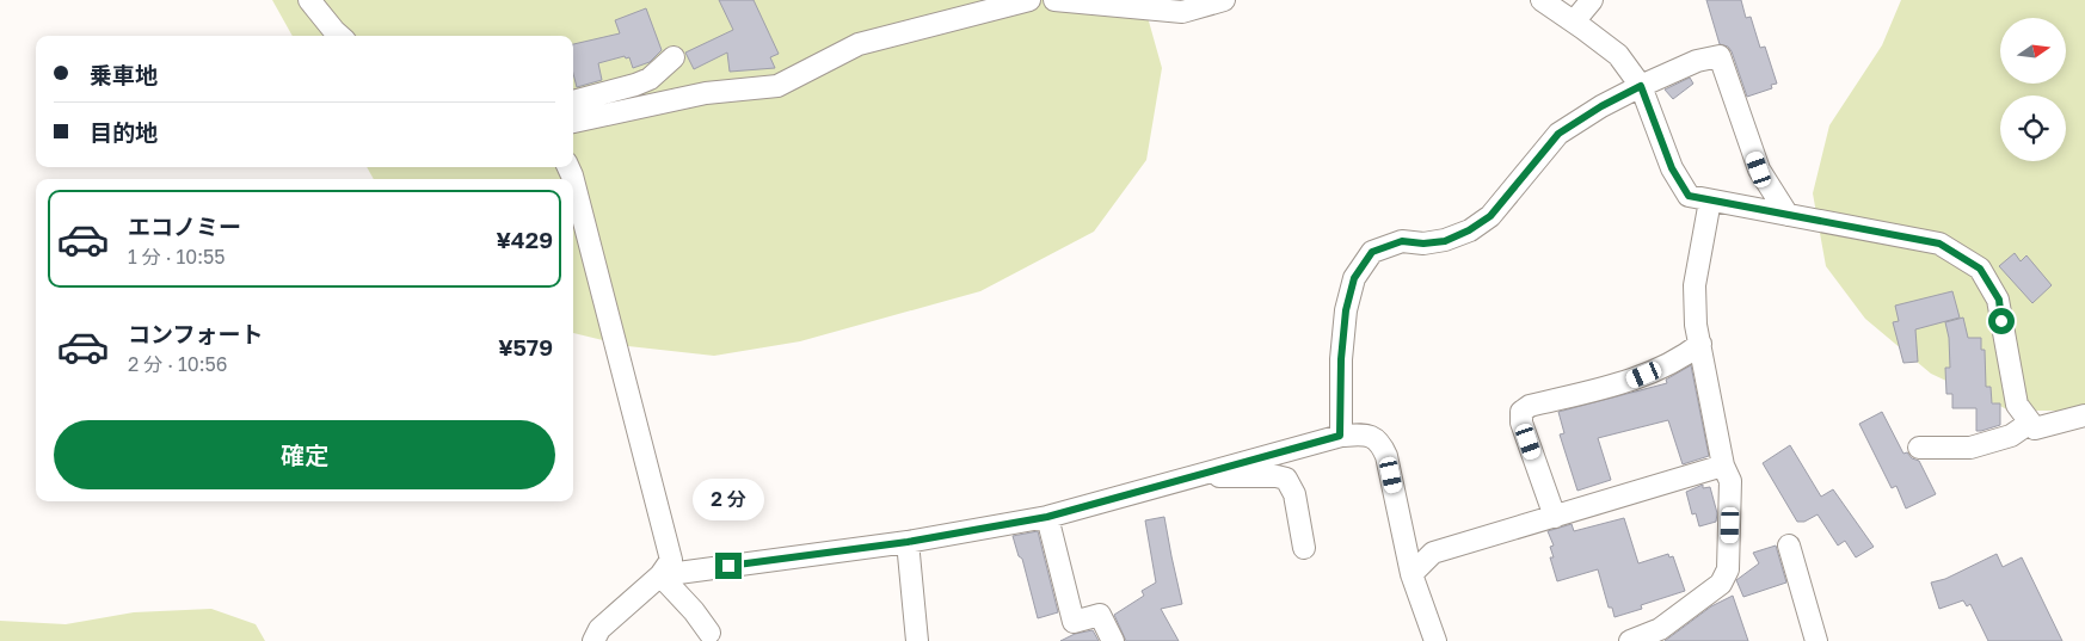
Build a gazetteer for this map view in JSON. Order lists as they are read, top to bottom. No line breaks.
{"north":"right","page":{"banner":["乗車地","目的地"],"list":[{"name":"エコノミー","note":"1 分 · 10:55","value":"¥429"},{"name":"コンフォート","note":"2 分 · 10:56","value":"¥579"}],"buttons":"確定","bubble":"2 分"}}
